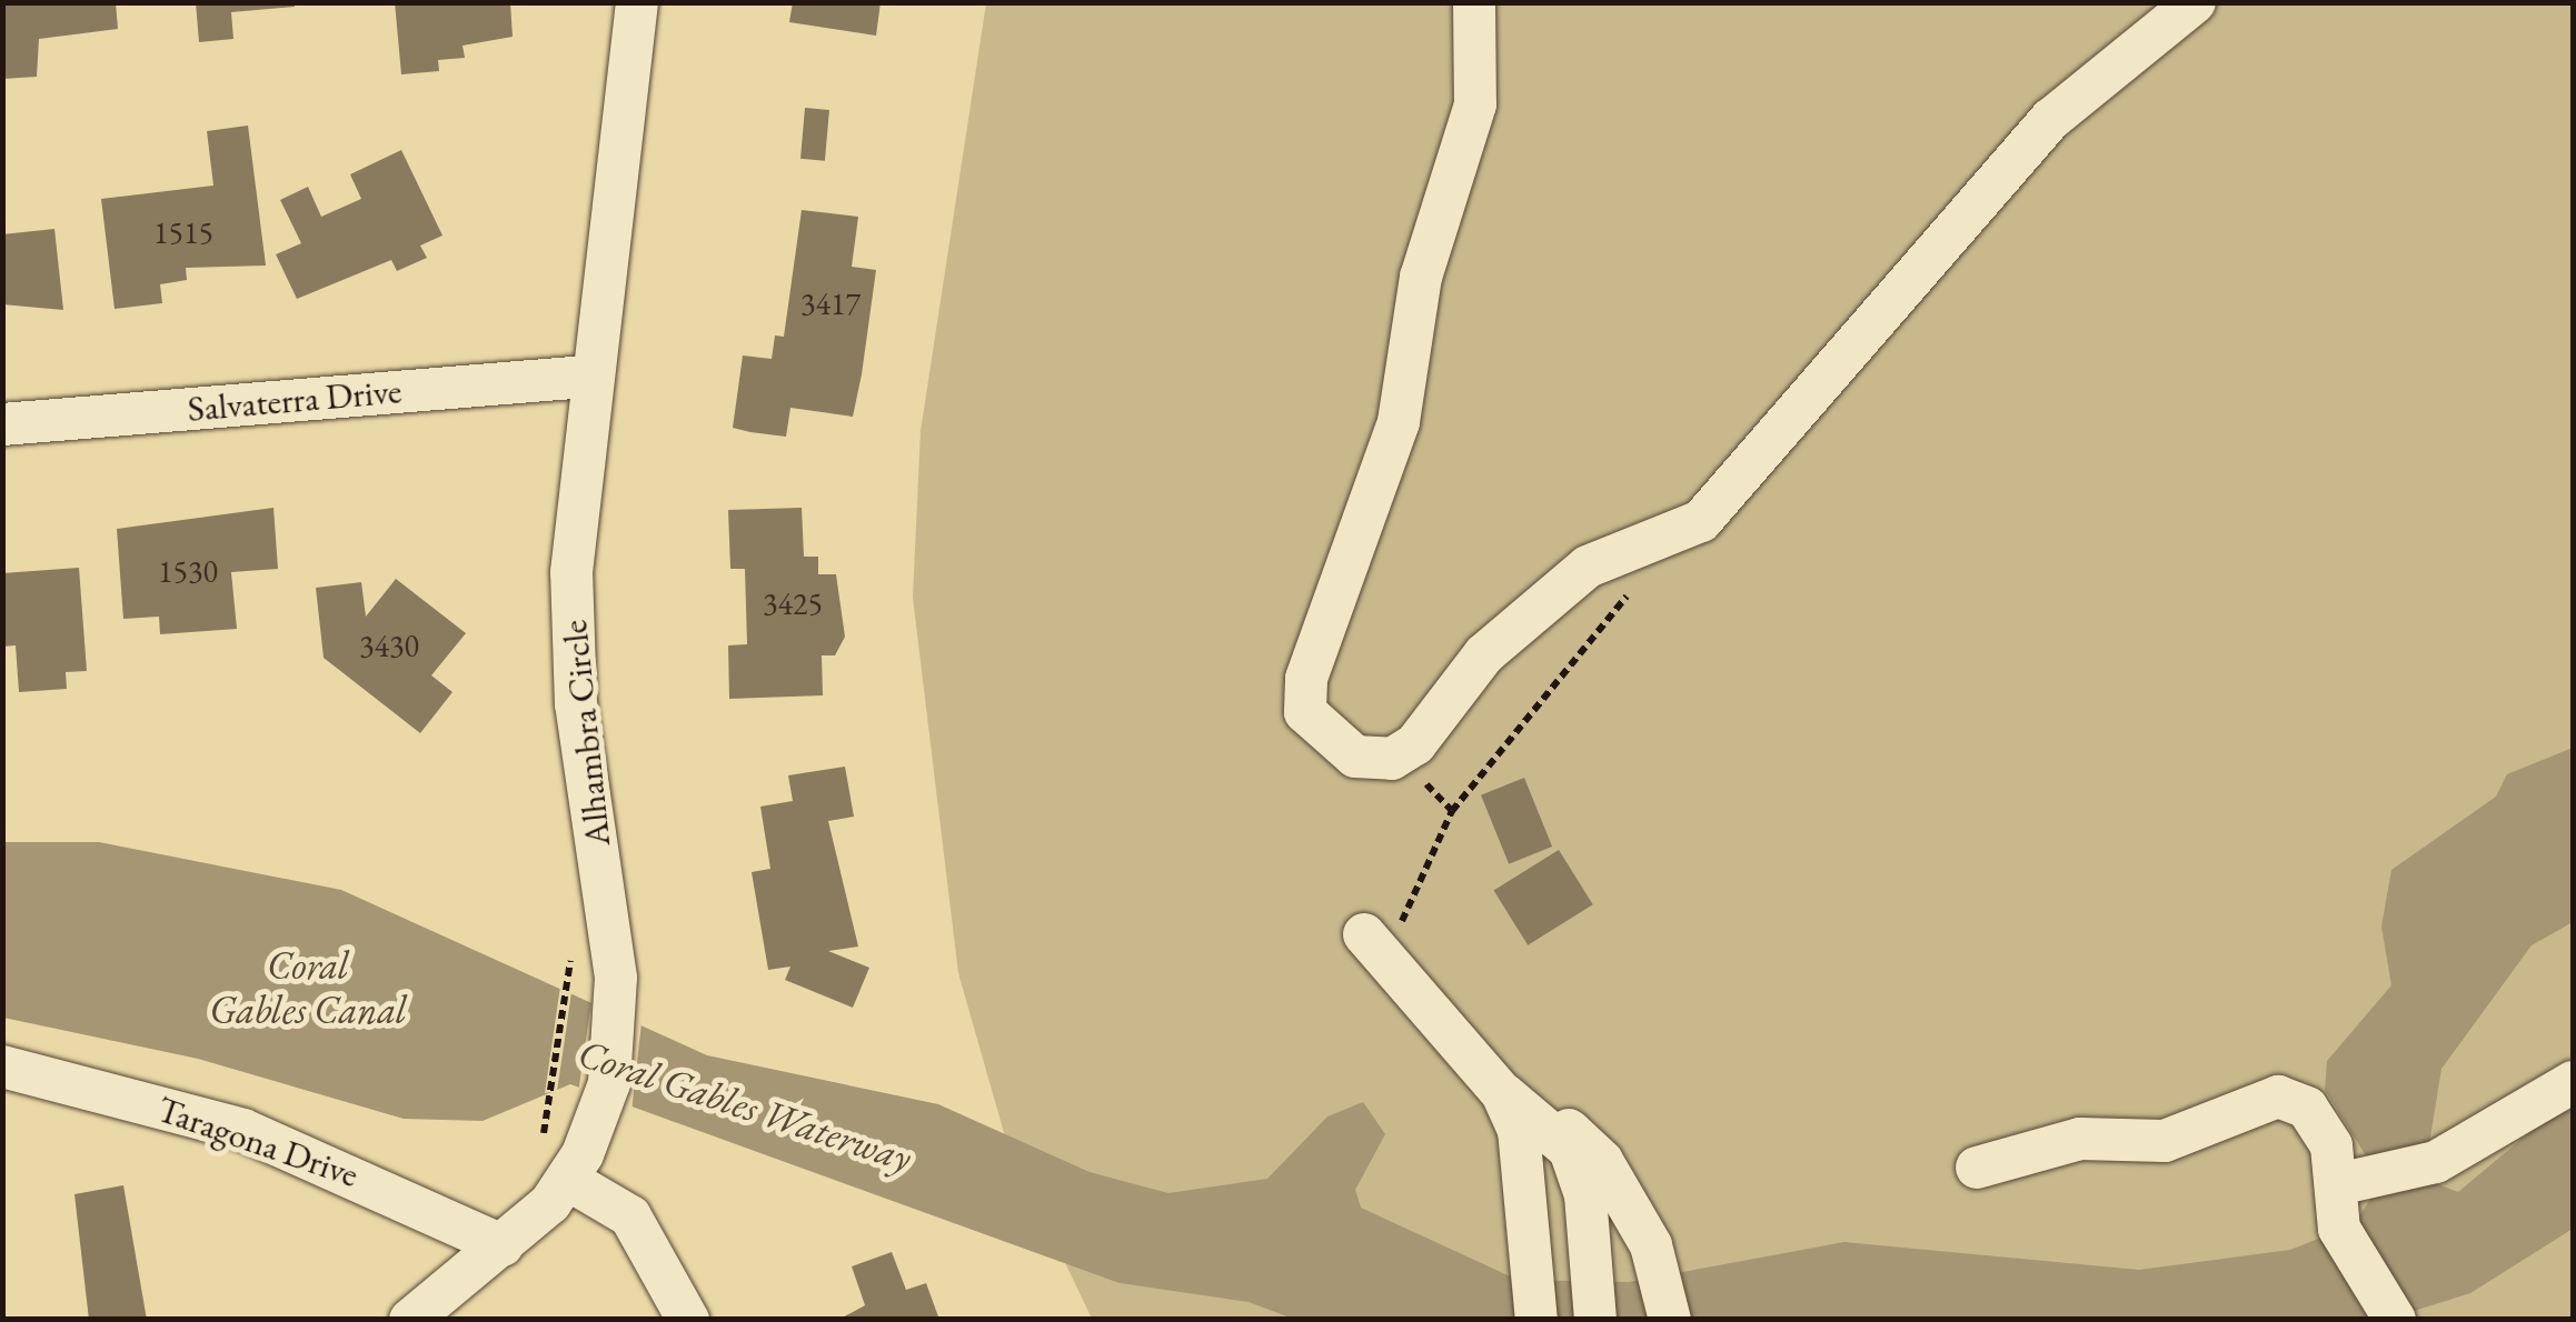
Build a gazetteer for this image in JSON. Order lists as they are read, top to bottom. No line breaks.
{"streets":{"street":["Salvaterra Drive","Alhambra Circle","Taragona Drive"]},"crossings":[["Salvaterra Drive","Alhambra Circle"],["Alhambra Circle","Taragona Drive"]],"water":["Coral Gables Canal","Coral Gables Waterway"],"house_numbers":["1515","3417","1530","3425","3430"]}
